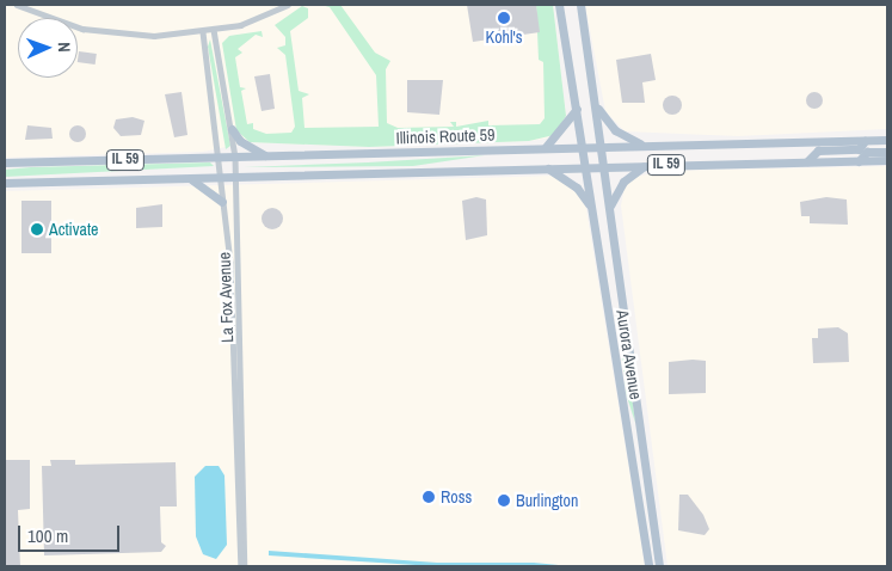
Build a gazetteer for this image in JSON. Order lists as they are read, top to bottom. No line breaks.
{"streets":{"main road":["Illinois Route 59","IL 59","Aurora Avenue"],"street":["La Fox Avenue"]},"crossings":[["Illinois Route 59","IL 59"],["Illinois Route 59","La Fox Avenue"],["Illinois Route 59","Aurora Avenue"],["IL 59","La Fox Avenue"],["IL 59","Aurora Avenue"]],"places":["Kohl's","Activate","Ross","Burlington"],"scale_bar":"100 m","north":"right"}
